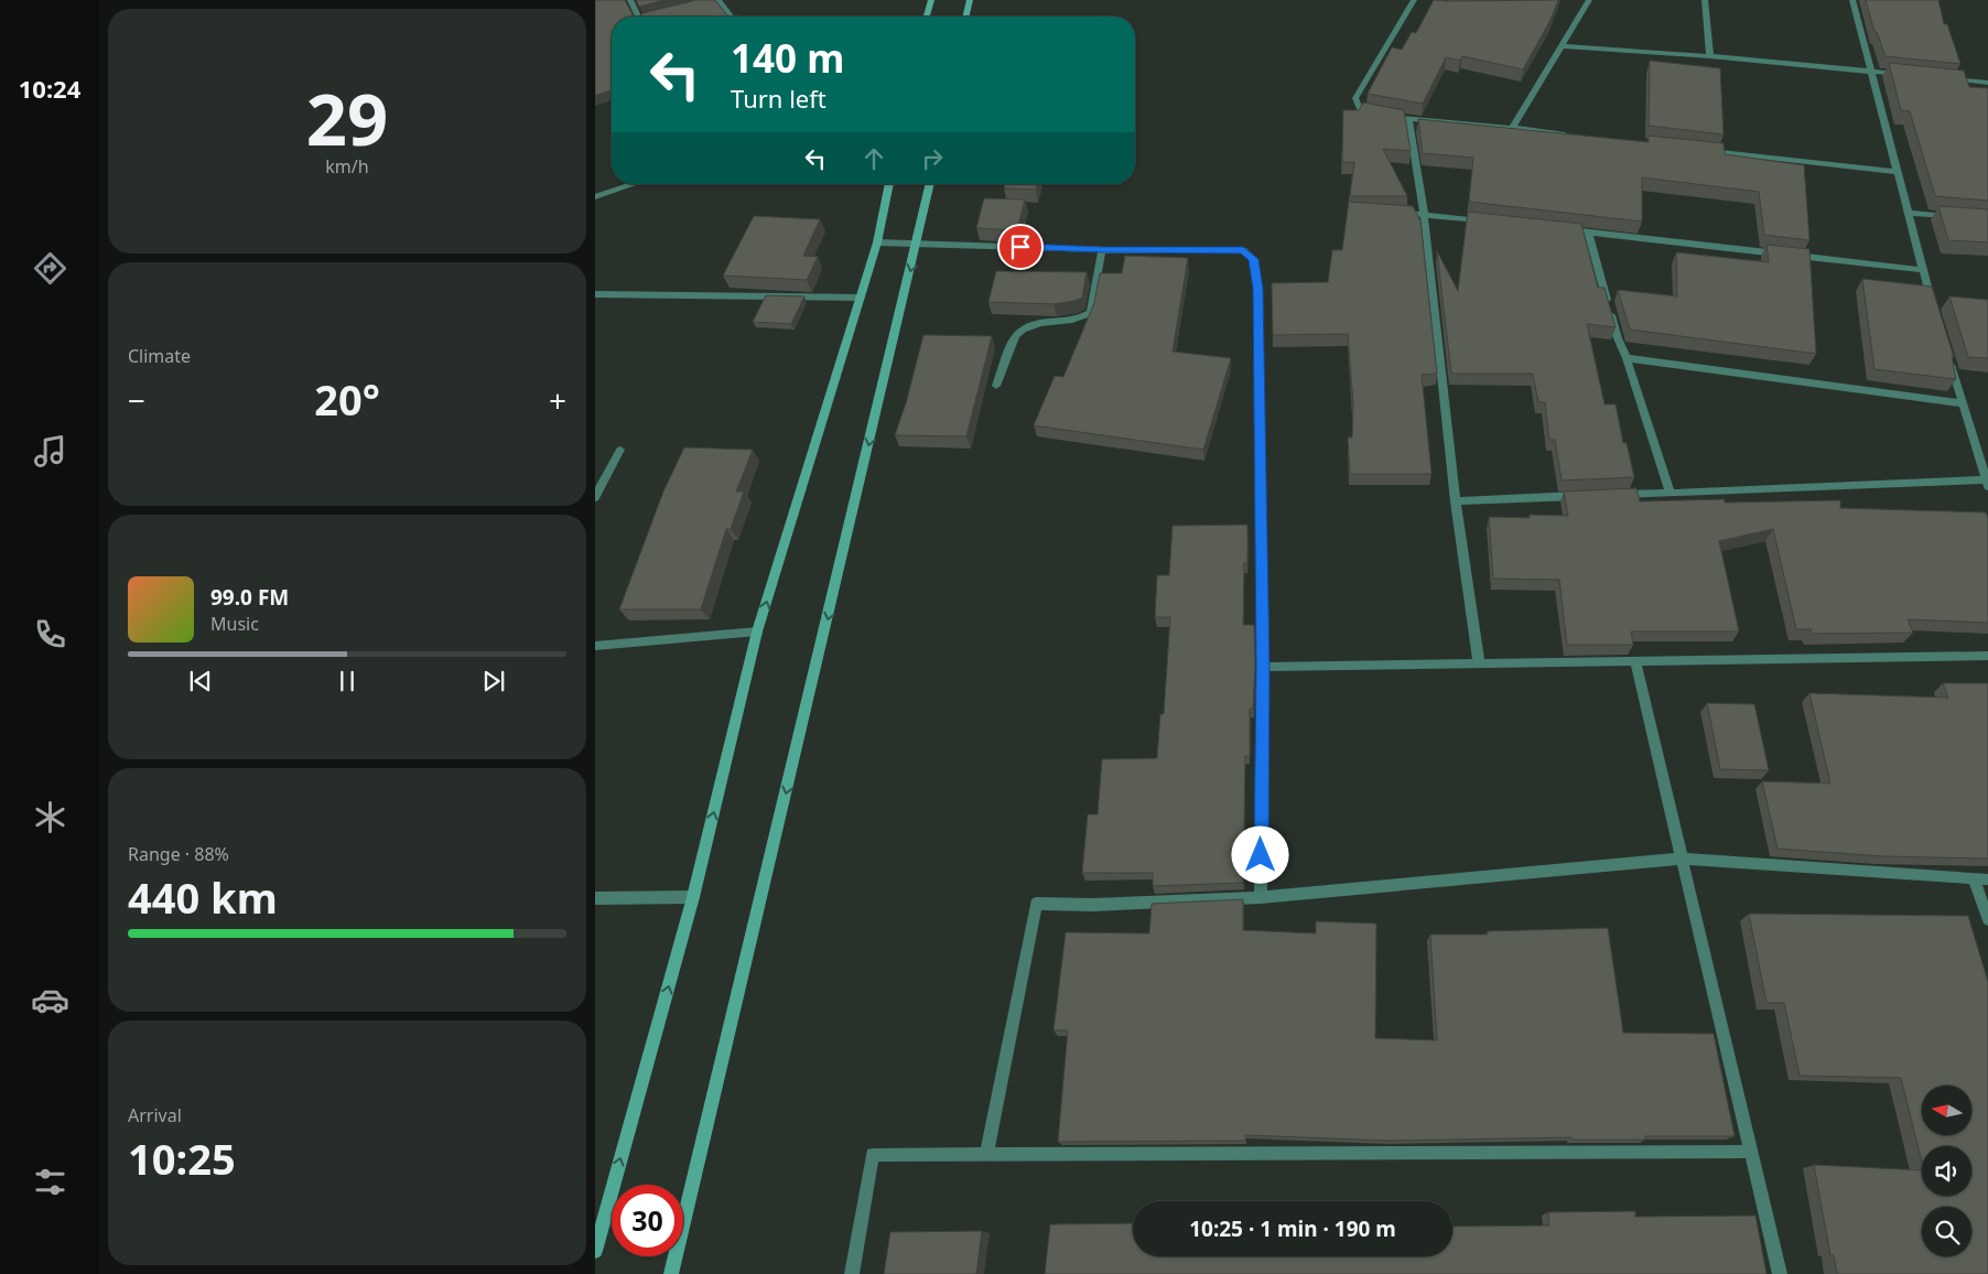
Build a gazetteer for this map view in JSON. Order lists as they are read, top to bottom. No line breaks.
{"north":"left","page":{"tabs":"10:24","tile":[["29","km/h"],"Climate",["Range · 88%","440 km"],["Arrival","10:25"]],"turn":["140 m","Turn left"],"heat":["−","20°","+"],"song":["99.0 FM","Music"],"limit":"30","trip":"10:25 · 1 min · 190 m"}}
